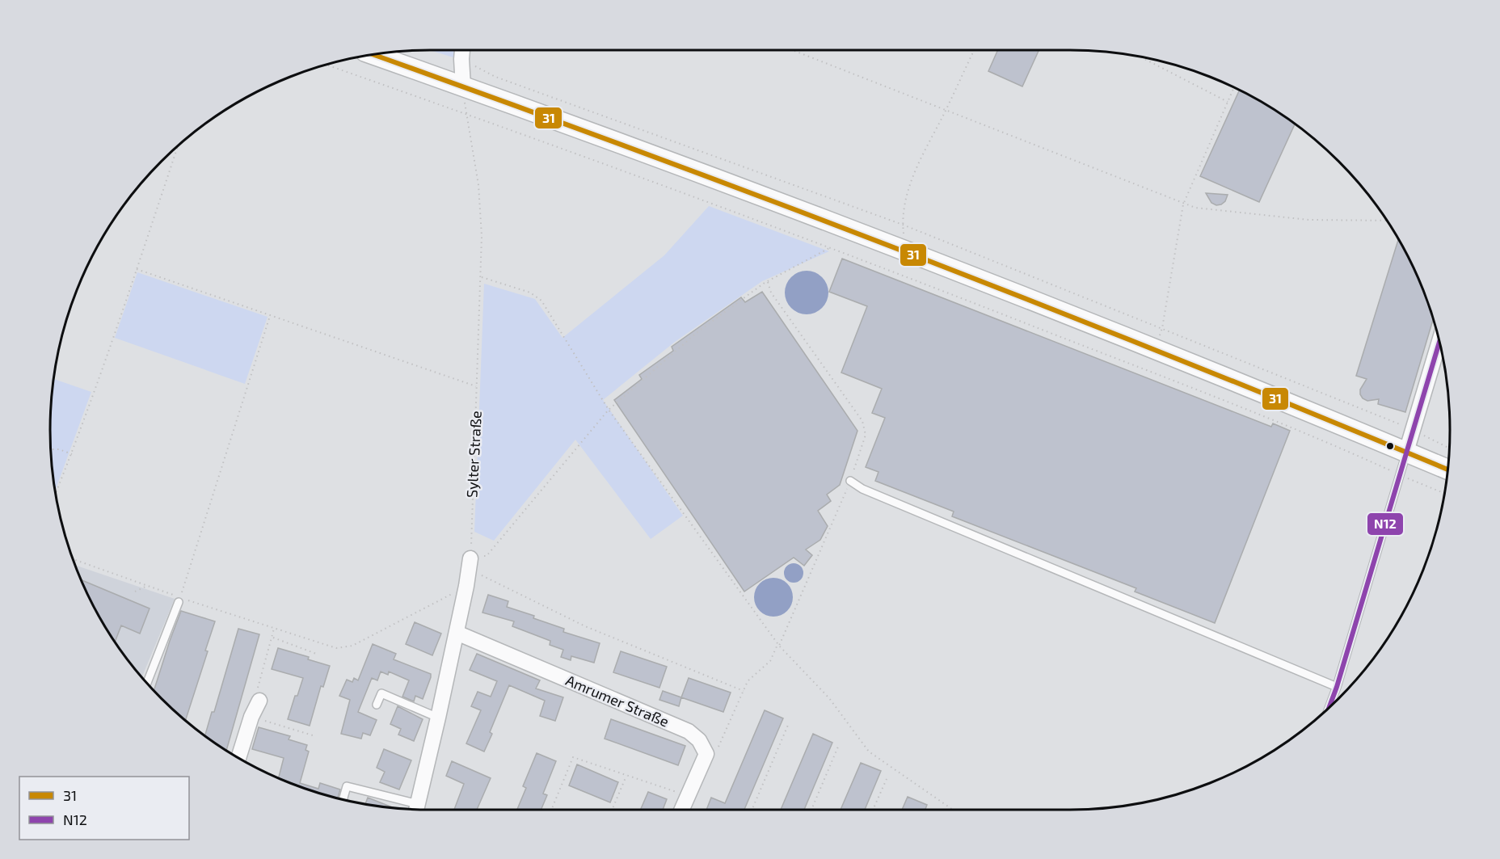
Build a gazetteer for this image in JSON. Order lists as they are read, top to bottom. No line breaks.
{"streets":{"street":["Amrumer Straße"],"path":["Sylter Straße"]},"lines":["transit line 31","transit line N12"],"legend":["31","N12"]}
